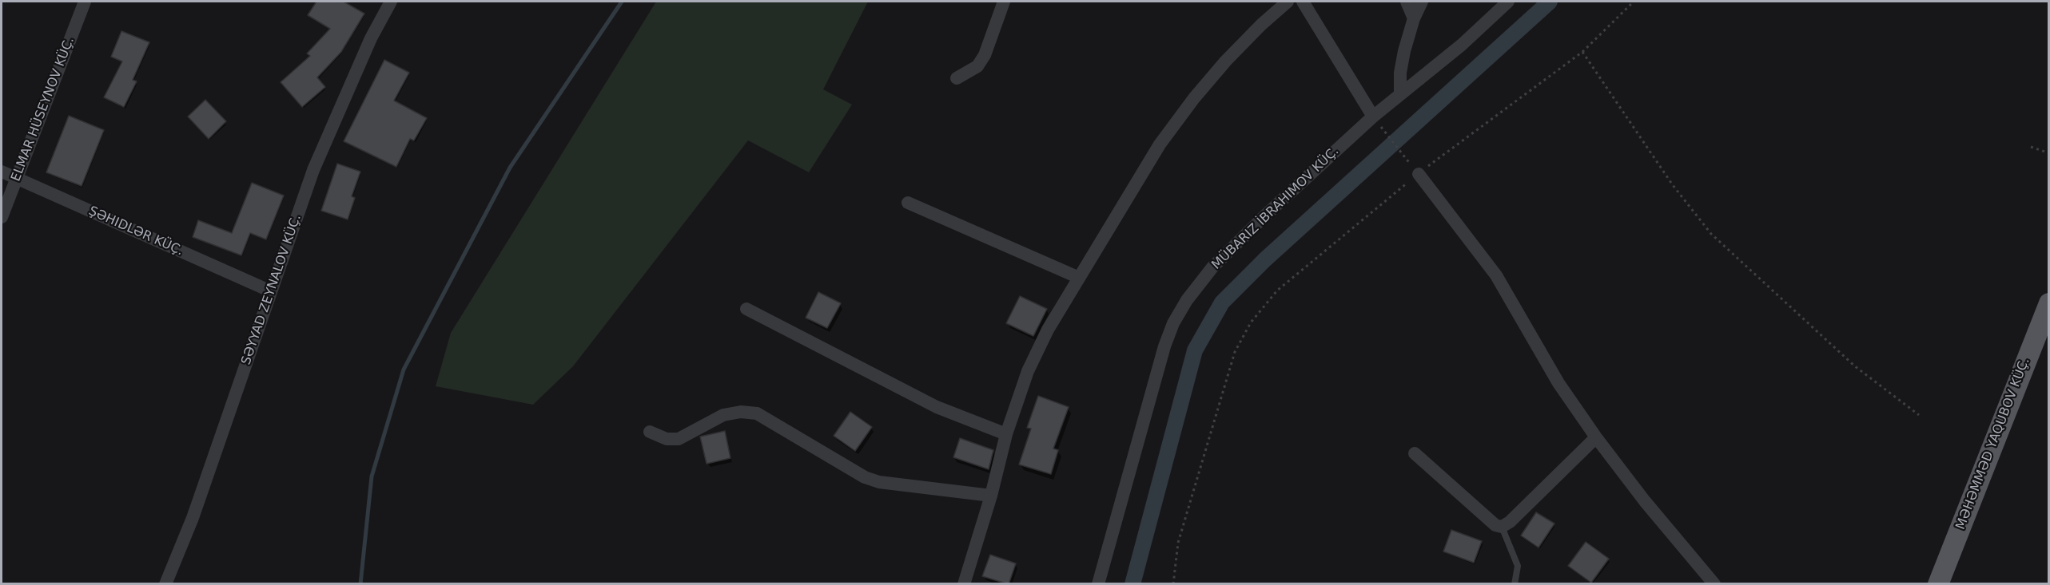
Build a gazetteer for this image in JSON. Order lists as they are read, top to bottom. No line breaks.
{"streets":{"main road":["MƏHƏMMƏD YAQUBOV KÜÇ."],"street":["ELMAR HÜSEYNOV KÜÇ.","MÜBARIZ İBRAHIMOV KÜÇ.","ŞƏHIDLƏR KÜÇ.","SƏYYAD ZEYNALOV KÜÇ."]},"crossings":[["ELMAR HÜSEYNOV KÜÇ.","ŞƏHIDLƏR KÜÇ."],["ŞƏHIDLƏR KÜÇ.","SƏYYAD ZEYNALOV KÜÇ."]]}
